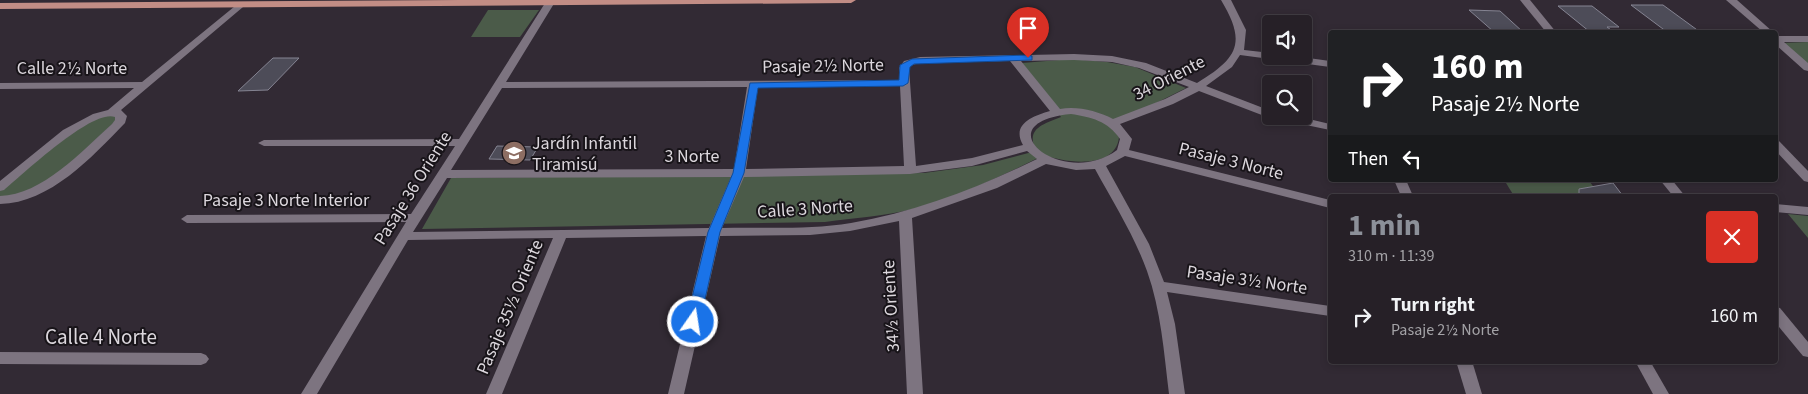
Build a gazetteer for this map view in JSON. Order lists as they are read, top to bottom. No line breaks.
{"streets":{"street":["Pasaje 2½ Norte","Calle 2½ Norte","34 Oriente","3 Norte","Pasaje 3 Norte","Pasaje 36 Oriente","Pasaje 3 Norte Interior","Calle 3 Norte","Pasaje 3½ Norte","34½ Oriente","Pasaje 35½ Oriente","Calle 4 Norte"]},"crossings":[["Pasaje 2½ Norte","34 Oriente"],["Pasaje 2½ Norte","Pasaje 36 Oriente"],["3 Norte","Pasaje 36 Oriente"],["Pasaje 36 Oriente","Pasaje 3 Norte Interior"],["Pasaje 36 Oriente","Calle 3 Norte"],["Calle 3 Norte","34½ Oriente"],["Calle 3 Norte","Pasaje 35½ Oriente"]],"places":{"school or university":["Jardín Infantil Tiramisú"]},"page":{"turn":["160 m","Pasaje 2½ Norte"],"then":"Then","heading":["1 min","310 m · 11:39"],"list":[{"name":"Turn right","note":"Pasaje 2½ Norte","value":"160 m"}]}}
